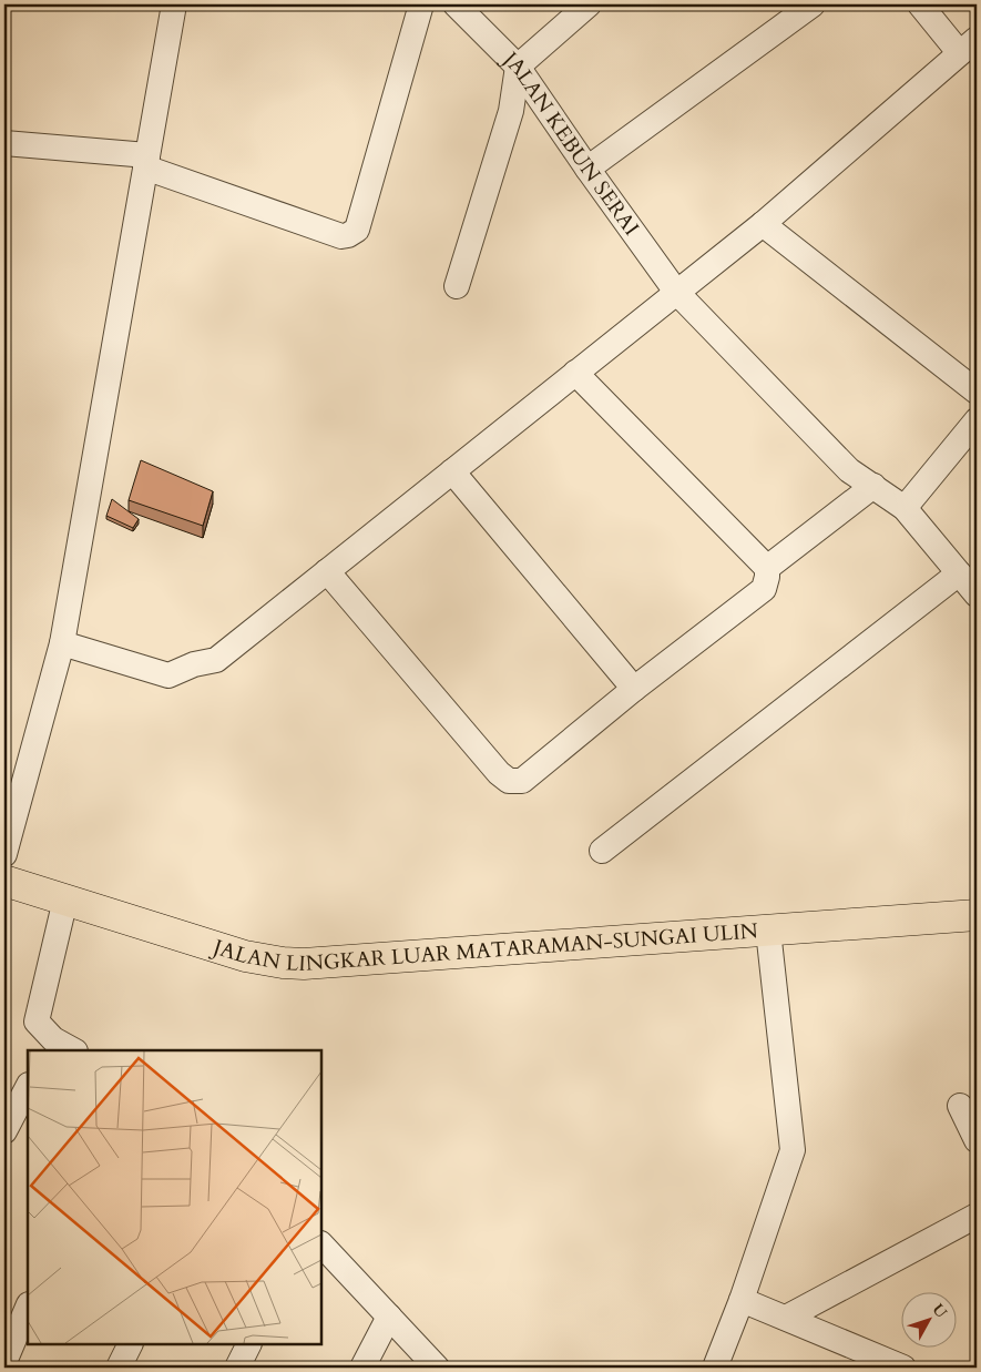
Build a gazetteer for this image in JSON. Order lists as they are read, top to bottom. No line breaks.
{"streets":{"main road":["JALAN LINGKAR LUAR MATARAMAN-SUNGAI ULIN"],"street":["JALAN KEBUN SERAI"]},"north":"top right"}
